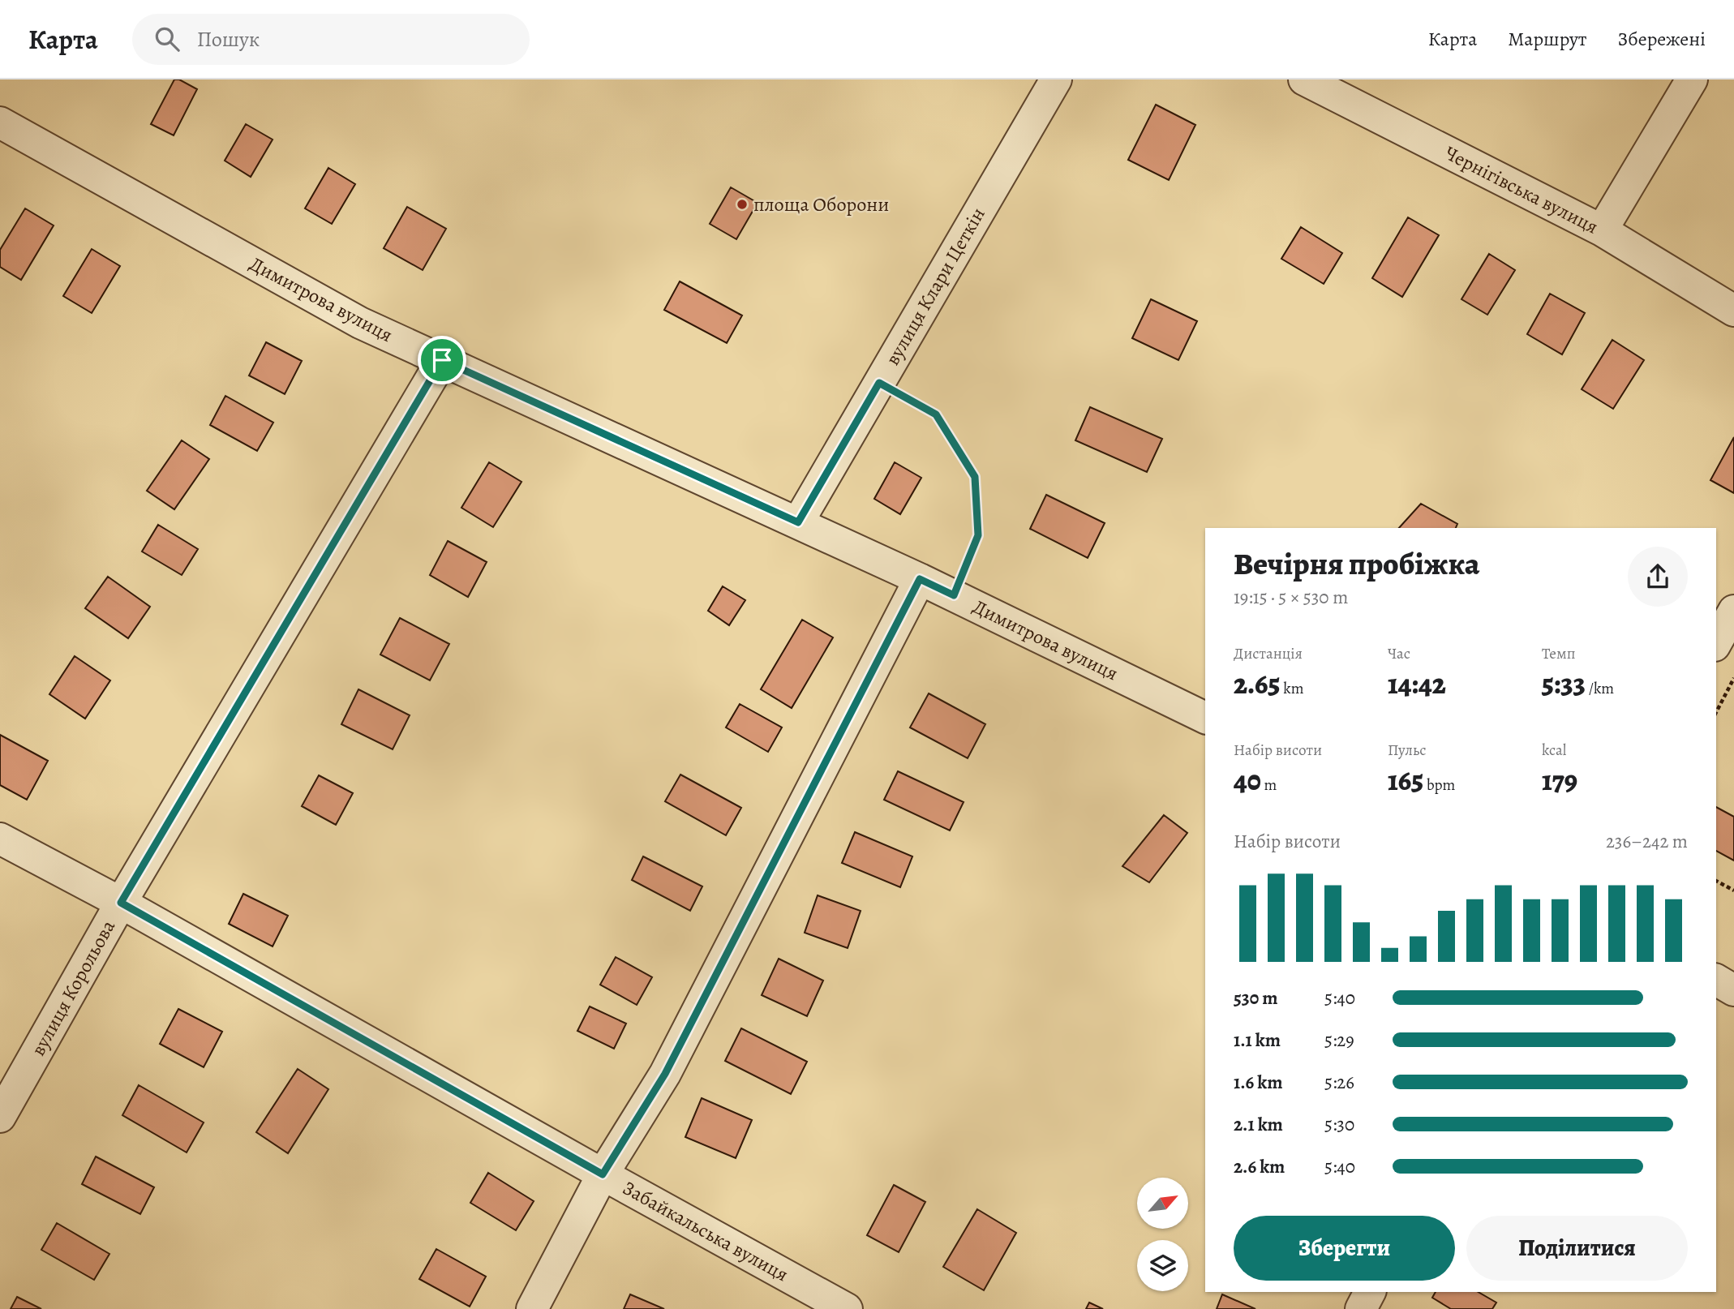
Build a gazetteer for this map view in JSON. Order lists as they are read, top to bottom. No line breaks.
{"streets":{"street":["Чернігівська вулиця","вулиця Клари Цеткін","Димитрова вулиця","вулиця Корольова","Забайкальська вулиця"]},"crossings":[["вулиця Клари Цеткін","Димитрова вулиця"],["Димитрова вулиця","вулиця Корольова"],["вулиця Корольова","Забайкальська вулиця"]],"places":["площа Оборони"],"north":"top right","page":{"header":"Карта","search":"Пошук","nav":["Карта","Маршрут","Збережені"],"heading":["Вечірня пробіжка","19:15 · 5 × 530 m"],"stats":[["Дистанція","2.65 km"],["Час","14:42"],["Темп","5:33 /km"],["Набір висоти","40 m"],["Пульс","165 bpm"],["kcal","179"]],"chart":["Набір висоти","236–242 m"],"list":[{"name":"530 m","note":"5:40"},{"name":"1.1 km","note":"5:29"},{"name":"1.6 km","note":"5:26"},{"name":"2.1 km","note":"5:30"},{"name":"2.6 km","note":"5:40"}],"buttons":["Зберегти","Поділитися"]}}
